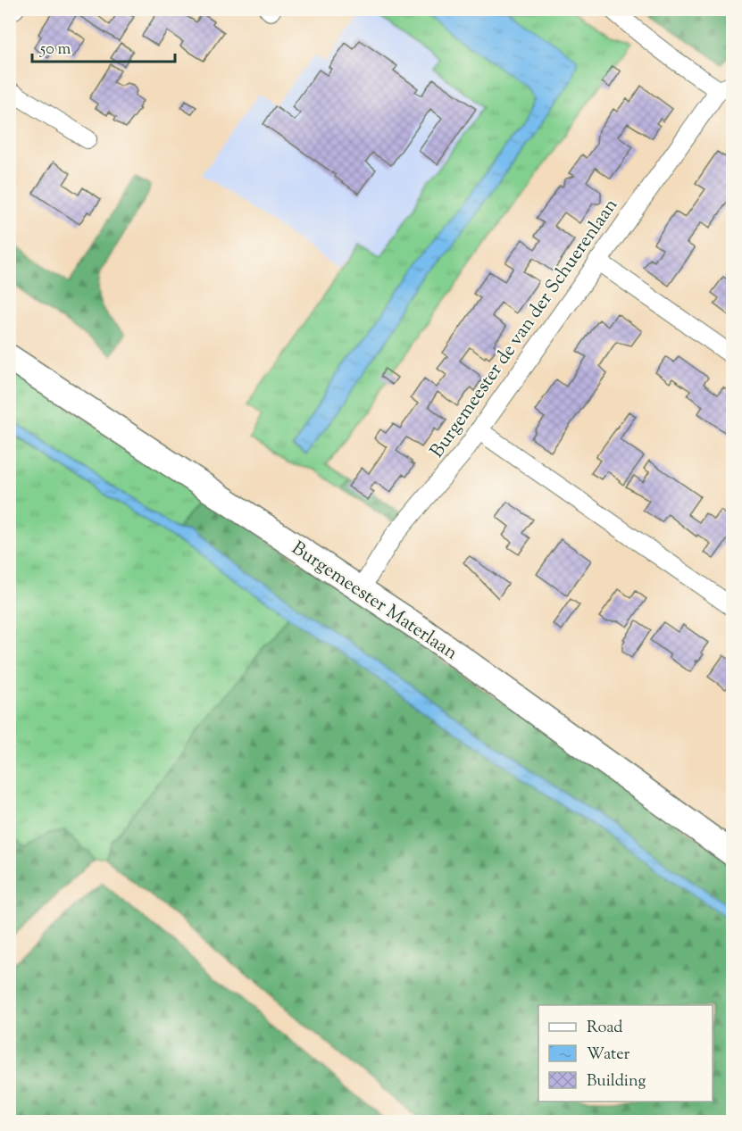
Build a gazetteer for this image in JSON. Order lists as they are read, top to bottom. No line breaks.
{"streets":{"main road":["Burgemeester Materlaan"],"street":["Burgemeester de van der Schuerenlaan"]},"crossings":[["Burgemeester de van der Schuerenlaan","Burgemeester Materlaan"]],"legend":["Road","Water","Building"],"scale_bar":"50 m"}
